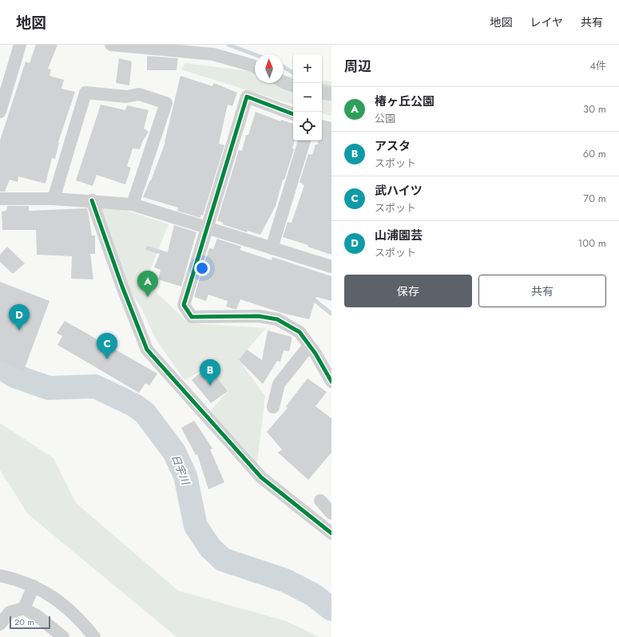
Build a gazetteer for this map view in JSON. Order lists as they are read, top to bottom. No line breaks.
{"water":["日宇川"],"scale_bar":"20 m","north":"top","page":{"header":"地図","nav":["地図","レイヤ","共有"],"heading":["周辺","4件"],"map_buttons":["+","−"],"list":[{"mark":"A","name":"椿ヶ丘公園","note":"公園","value":"30 m"},{"mark":"B","name":"アスタ","note":"スポット","value":"60 m"},{"mark":"C","name":"武ハイツ","note":"スポット","value":"70 m"},{"mark":"D","name":"山浦園芸","note":"スポット","value":"100 m"}],"buttons":["保存","共有"],"pins":["A","D","C","B"],"scale":"20 m"}}
